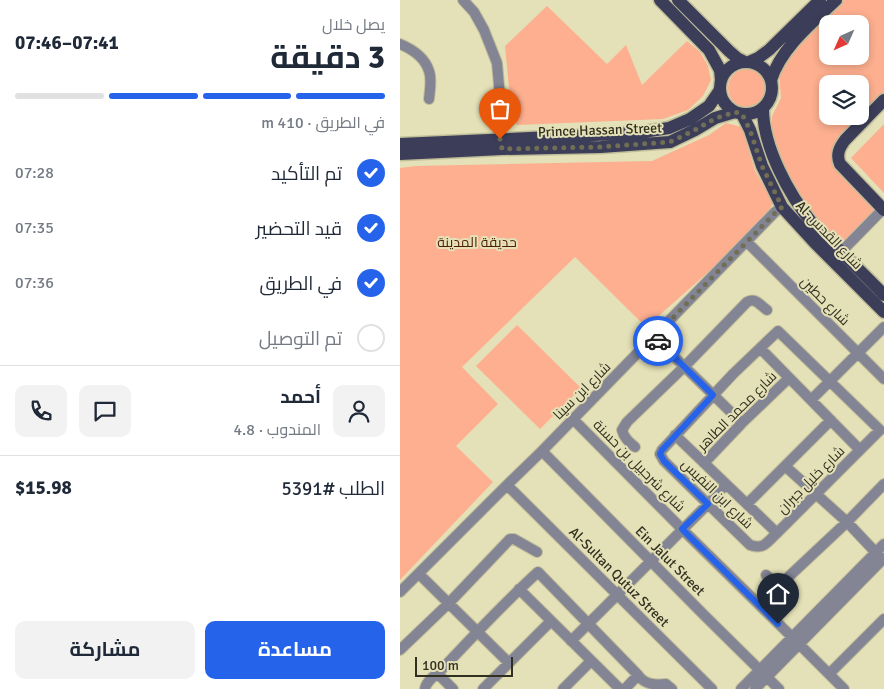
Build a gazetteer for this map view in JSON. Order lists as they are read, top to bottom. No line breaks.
{"streets":{"main road":["Prince Hassan Street","Al-شارع القدس"],"street":["شارع حطين","شارع ابن سينا","شارع محمد الطاهر","شارع شرحبيل بن حسنة","شارع خليل جبران","شارع ابن النفيس","Ein Jalut Street","Al-Sultan Qutuz Street"]},"crossings":[["Prince Hassan Street","Al-شارع القدس"],["Al-شارع القدس","شارع ابن سينا"],["شارع حطين","شارع ابن سينا"],["شارع ابن سينا","شارع شرحبيل بن حسنة"],["شارع ابن سينا","Ein Jalut Street"],["شارع ابن سينا","Al-Sultan Qutuz Street"],["شارع محمد الطاهر","شارع خليل جبران"],["شارع محمد الطاهر","شارع ابن النفيس"],["شارع خليل جبران","شارع ابن النفيس"]],"parks":["حديقة المدينة"],"scale_bar":"100 m","north":"bottom left","page":{"heading":["3 دقيقة","يصل خلال","07:41–07:46"],"panel":["أحمد","المندوب · 4.8","الطلب #5391","$15.98"],"bar":"في الطريق · 410 m","list":[["تم التأكيد","07:28"],["قيد التحضير","07:35"],["في الطريق","07:36"],"تم التوصيل"],"buttons":["مساعدة","مشاركة"],"scale":"100 m"}}
